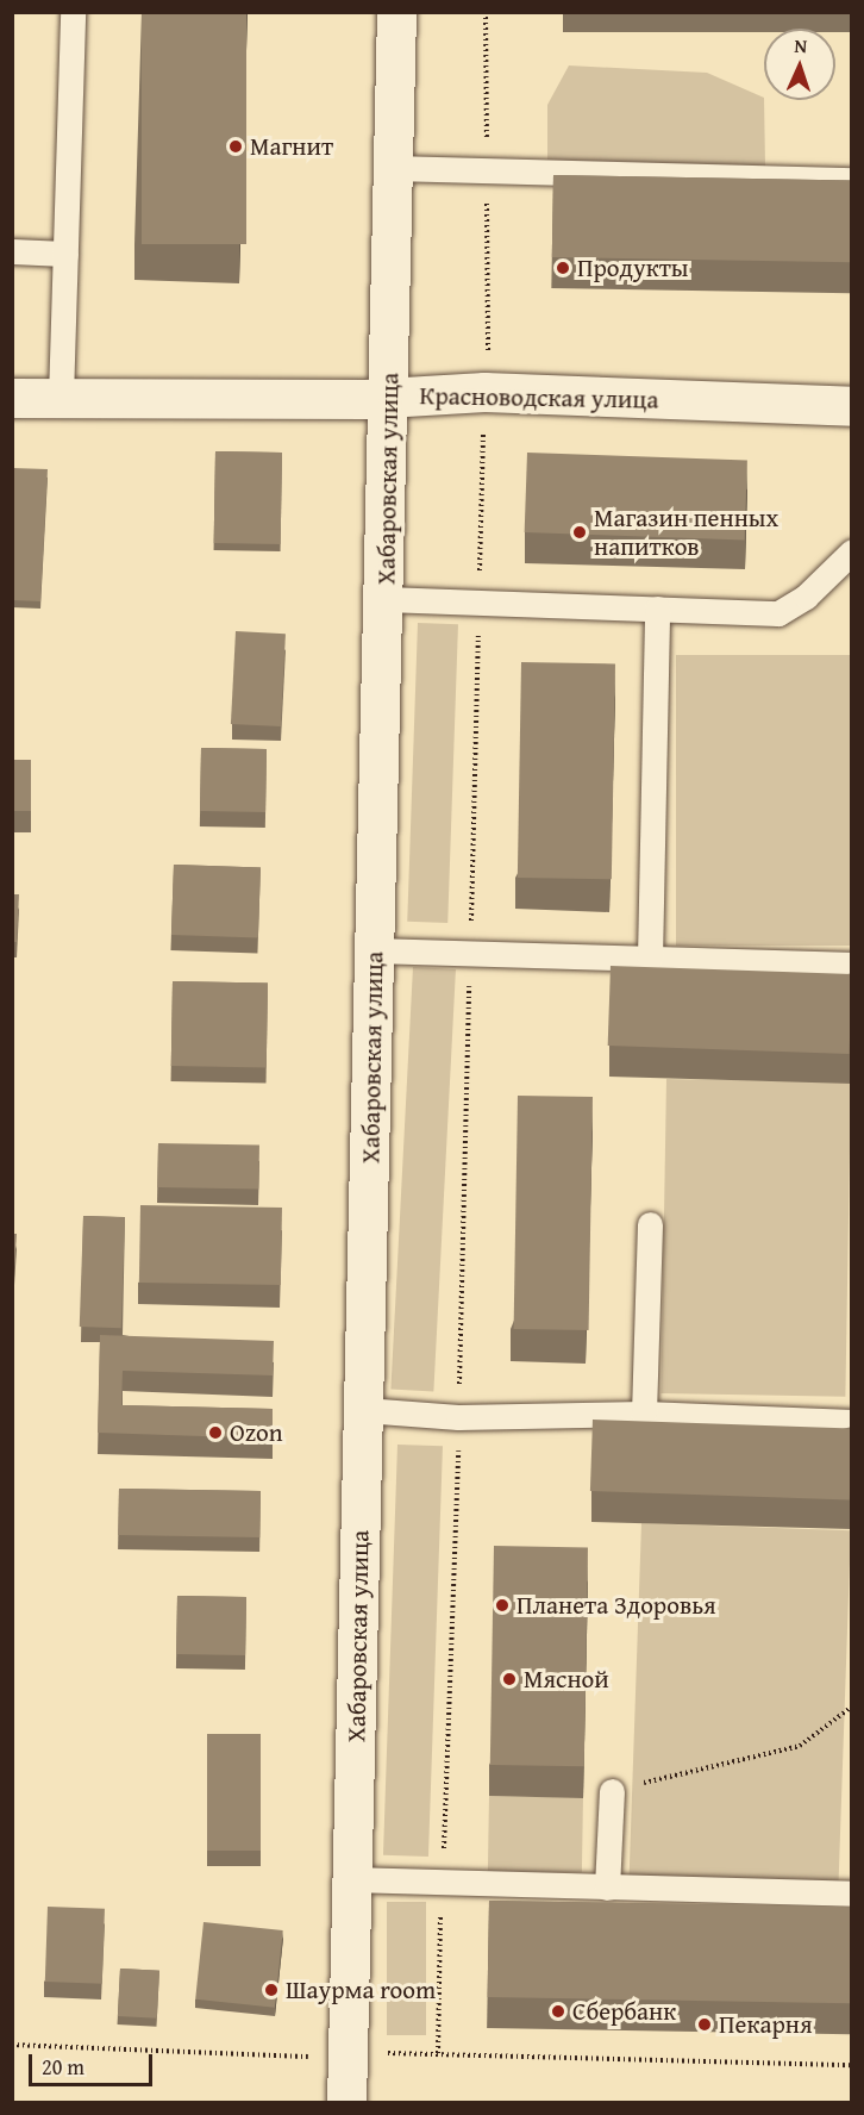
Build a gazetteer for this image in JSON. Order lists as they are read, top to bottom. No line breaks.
{"streets":{"street":["Красноводская улица","Хабаровская улица"]},"crossings":[["Красноводская улица","Хабаровская улица"]],"places":["Магнит","Продукты","Магазин пенных напитков","Ozon","Планета Здоровья","Мясной","Шаурма room","Сбербанк","Пекарня"],"scale_bar":"20 m","north":"top"}
